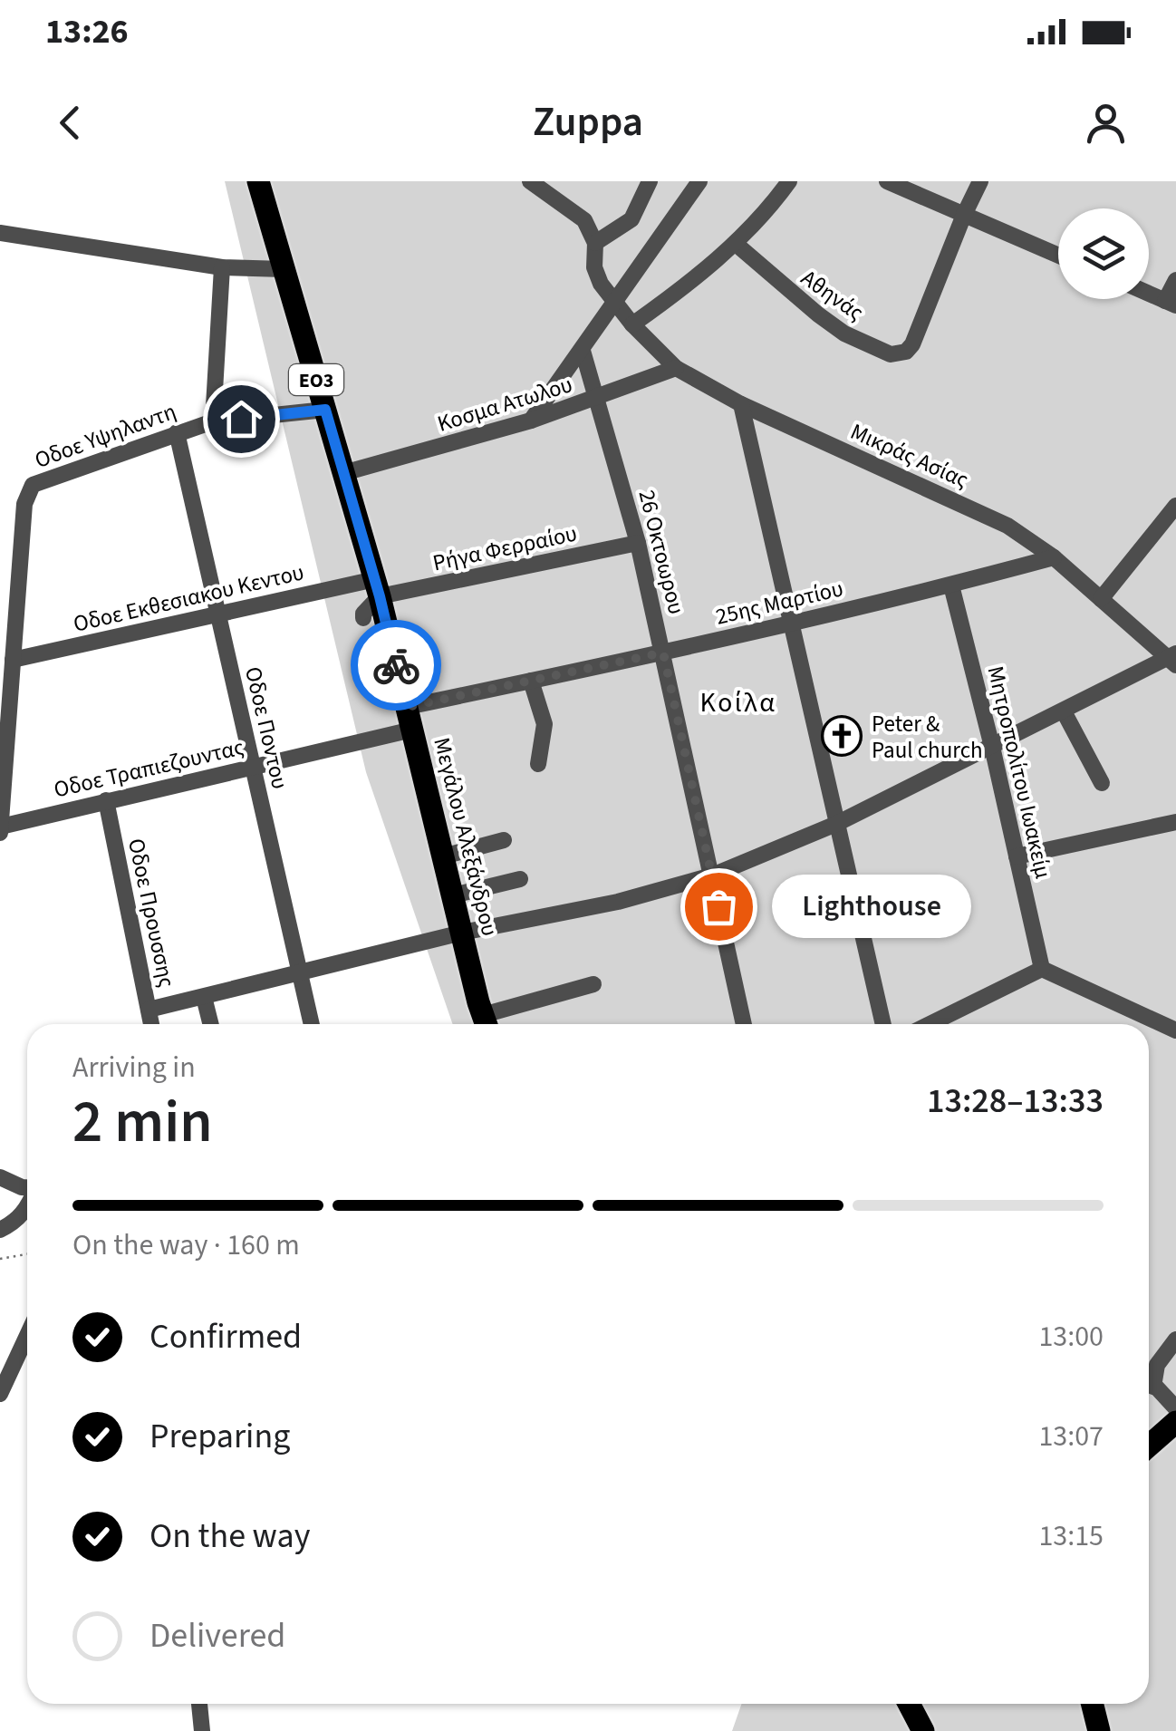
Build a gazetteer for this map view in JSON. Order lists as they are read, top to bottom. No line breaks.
{"streets":{"main road":["ΕΟ3","Μεγάλου Αλεξάνδρου"],"street":["Αθηνάς","Κοσμα Ατωλου","Oδοε Υψηλαντη","Μικράς Ασίας","Ρήγα Φερραίου","26 Οκτοωρου","Oδοε Εκθεσιακου Κεντου","25ης Μαρτίου","Oδοε Ποντου","Oδοε Τραπιεζουντας","Μητροπολίτου Ιωακείμ","Oδοε Προυσσης"]},"crossings":[["Κοσμα Ατωλου","Μικράς Ασίας"],["Κοσμα Ατωλου","26 Οκτοωρου"],["Κοσμα Ατωλου","Μεγάλου Αλεξάνδρου"],["Oδοε Υψηλαντη","Oδοε Εκθεσιακου Κεντου"],["Oδοε Υψηλαντη","Oδοε Ποντου"],["Oδοε Υψηλαντη","Oδοε Τραπιεζουντας"],["Oδοε Υψηλαντη","Μεγάλου Αλεξάνδρου"],["Μικράς Ασίας","25ης Μαρτίου"],["Ρήγα Φερραίου","26 Οκτοωρου"],["Ρήγα Φερραίου","Oδοε Εκθεσιακου Κεντου"],["Ρήγα Φερραίου","Μεγάλου Αλεξάνδρου"],["26 Οκτοωρου","25ης Μαρτίου"],["Oδοε Εκθεσιακου Κεντου","Oδοε Ποντου"],["Oδοε Εκθεσιακου Κεντου","Μεγάλου Αλεξάνδρου"],["25ης Μαρτίου","Oδοε Τραπιεζουντας"],["25ης Μαρτίου","Μητροπολίτου Ιωακείμ"],["25ης Μαρτίου","Μεγάλου Αλεξάνδρου"],["Oδοε Ποντου","Oδοε Τραπιεζουντας"],["Oδοε Τραπιεζουντας","Μεγάλου Αλεξάνδρου"],["Oδοε Τραπιεζουντας","Oδοε Προυσσης"]],"districts":["Κοίλα"],"places":{"church":["Peter & Paul church"],"other":["Lighthouse"]},"page":{"status":"13:26","header":"Zuppa","bubble":"Lighthouse","heading":["2 min","Arriving in","13:28–13:33"],"bar":"On the way · 160 m","list":[["Confirmed","13:00"],["Preparing","13:07"],["On the way","13:15"],"Delivered"]}}
